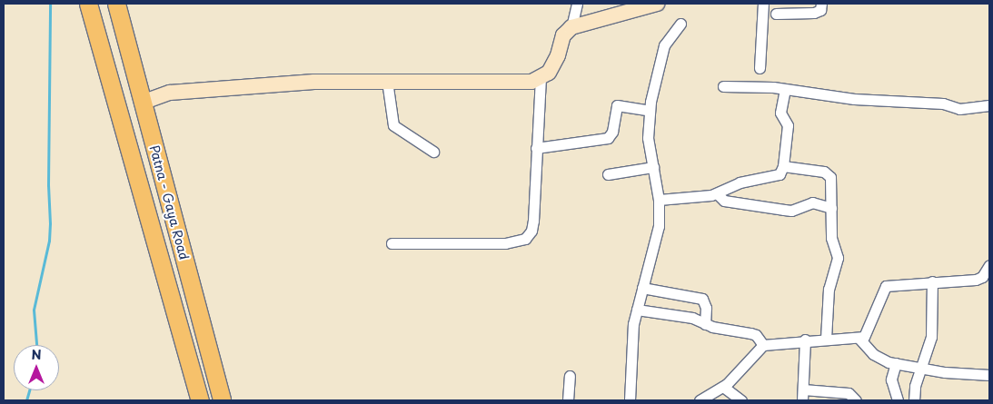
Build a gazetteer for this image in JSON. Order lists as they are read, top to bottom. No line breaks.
{"streets":{"main road":["Patna - Gaya Road"]},"north":"top"}
